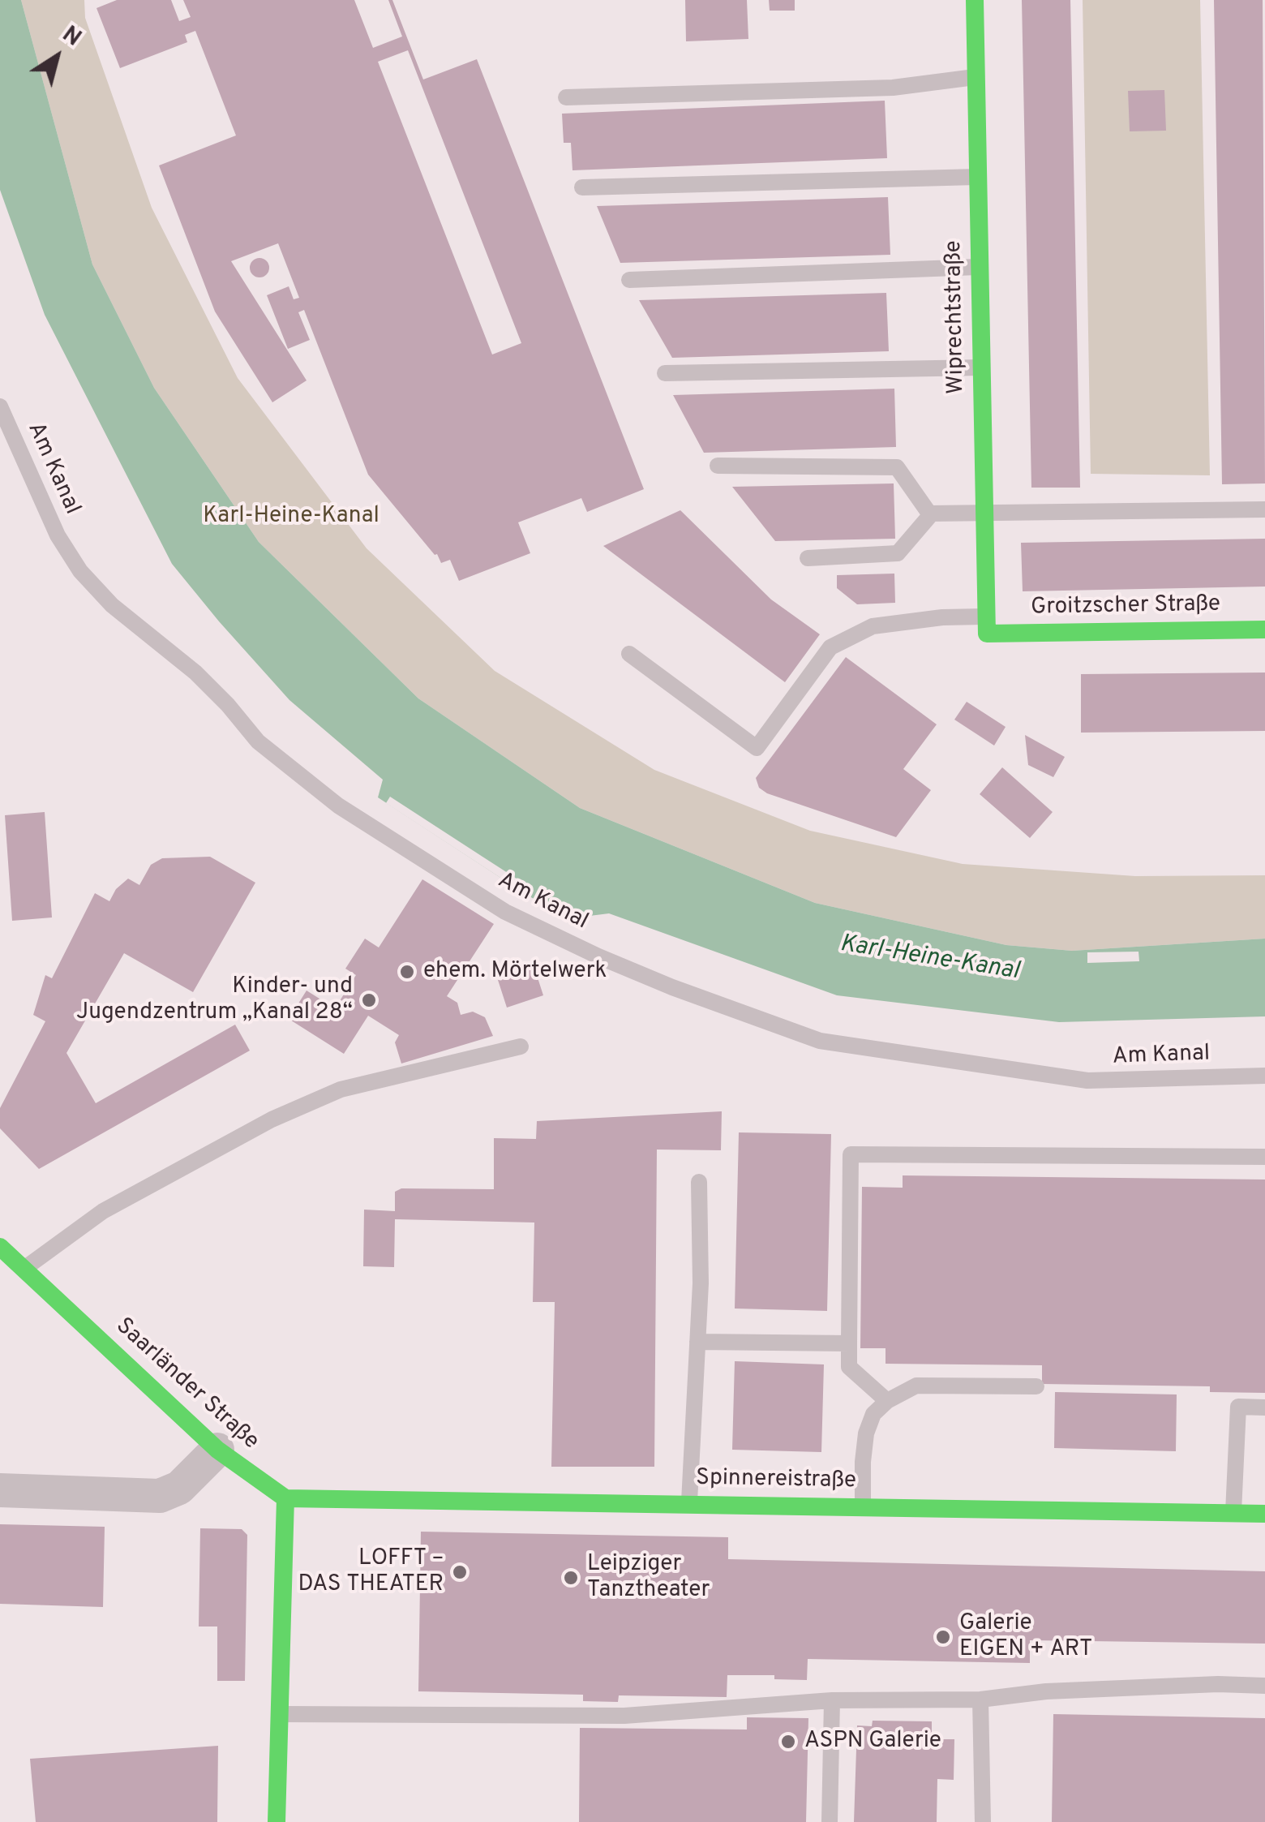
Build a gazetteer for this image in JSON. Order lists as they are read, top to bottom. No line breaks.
{"streets":{"street":["Wiprechtstraße","Groitzscher Straße","Saarländer Straße","Spinnereistraße"],"lane":["Am Kanal"]},"crossings":[["Wiprechtstraße","Groitzscher Straße"],["Saarländer Straße","Spinnereistraße"]],"water":["Karl-Heine-Kanal"],"parks":["Karl-Heine-Kanal"],"places":["ehem. Mörtelwerk","Kinder- und Jugendzentrum „Kanal 28“","LOFFT – DAS THEATER","Leipziger Tanztheater","Galerie EIGEN + ART","ASPN Galerie"],"north":"top right"}
